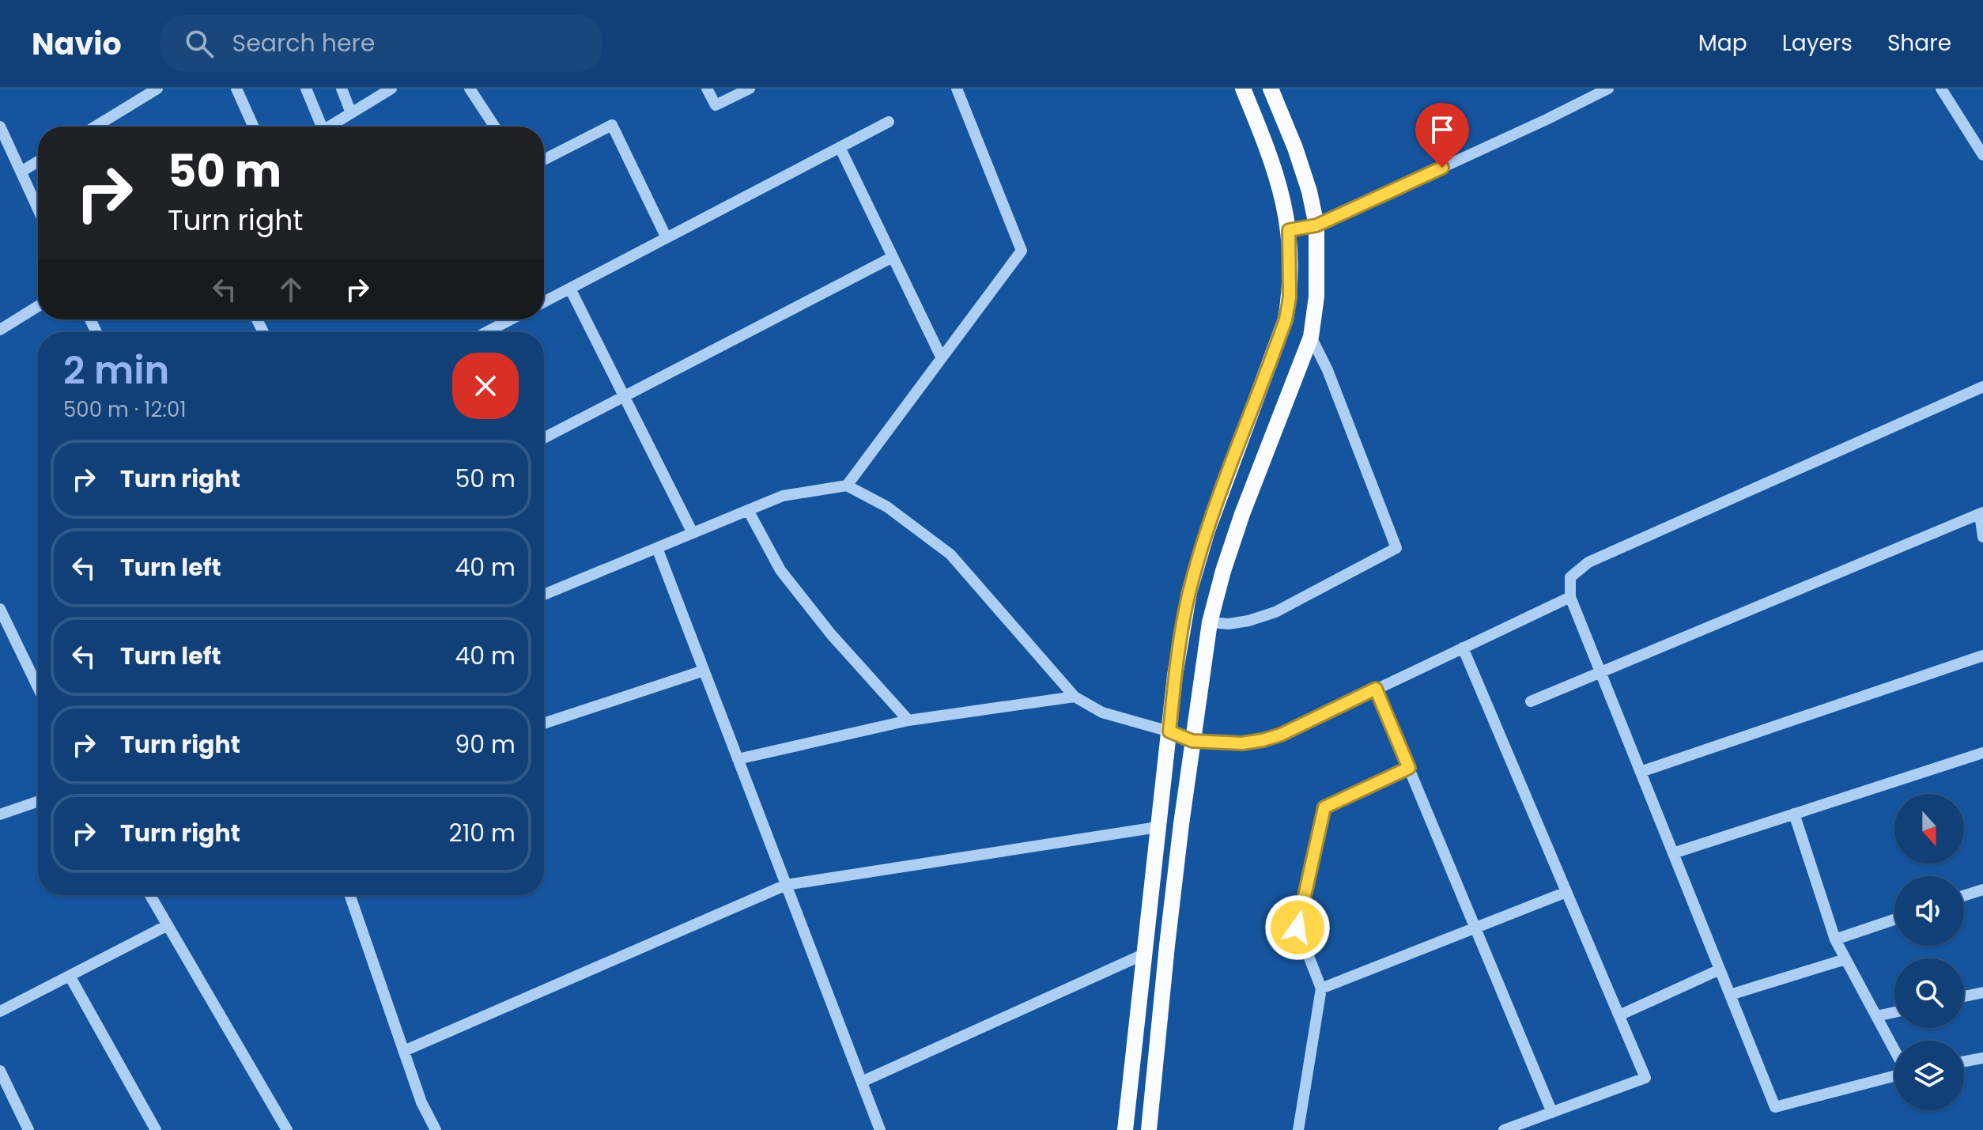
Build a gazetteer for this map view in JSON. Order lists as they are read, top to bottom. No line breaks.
{"north":"bottom","page":{"header":"Navio","search":"Search here","nav":["Map","Layers","Share"],"turn":["50 m","Turn right"],"heading":["2 min","500 m · 12:01"],"list":[{"name":"Turn right","value":"50 m"},{"name":"Turn left","value":"40 m"},{"name":"Turn left","value":"40 m"},{"name":"Turn right","value":"90 m"},{"name":"Turn right","value":"210 m"}]}}
